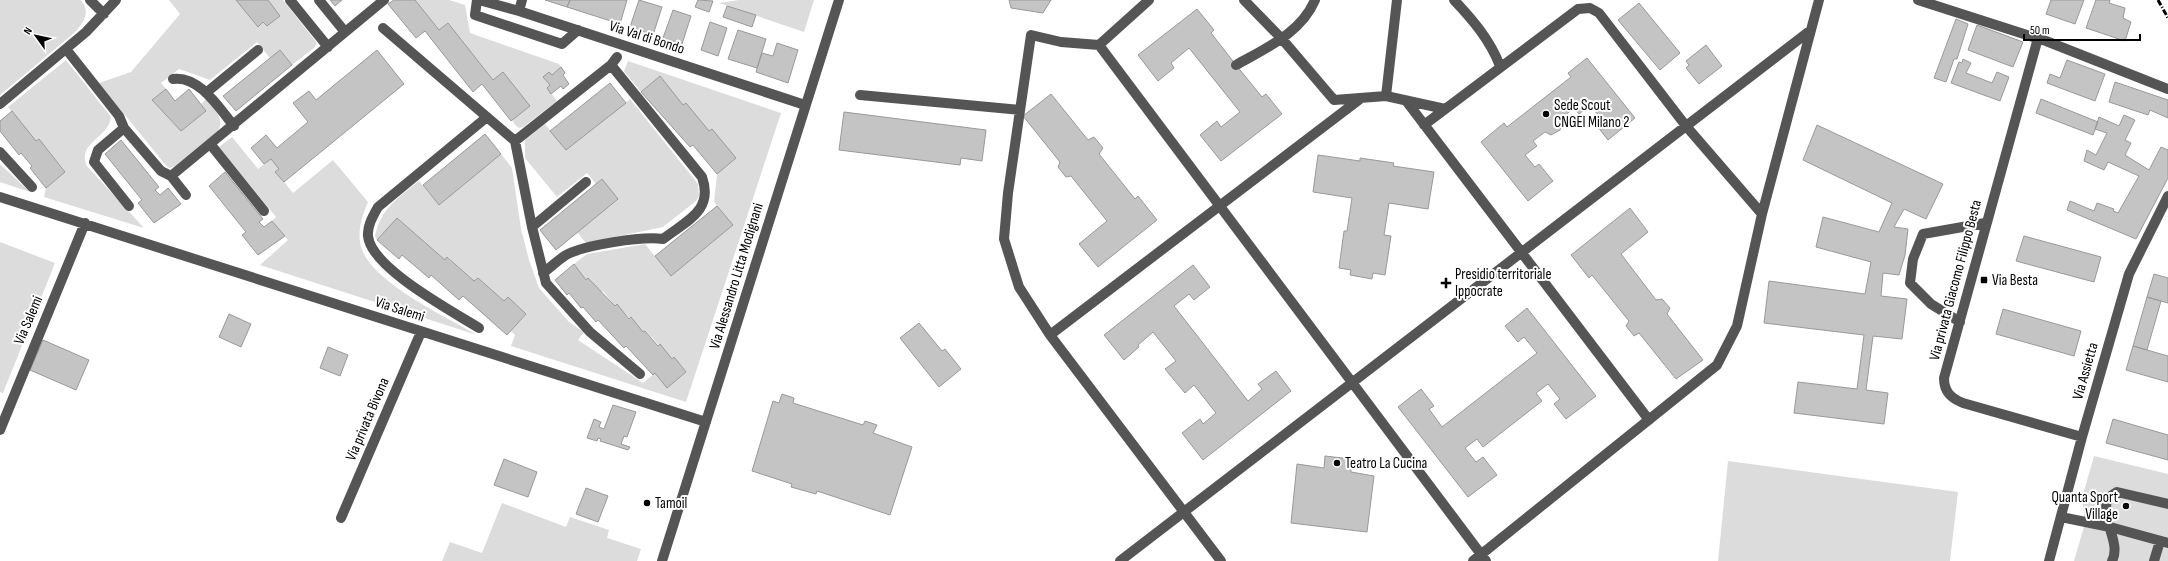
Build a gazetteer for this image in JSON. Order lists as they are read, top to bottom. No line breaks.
{"streets":{"street":["Via Val di Bondo","Via Alessandro Litta Modignani","Via privata Giacomo Filippo Besta","Via Salemi","Via Assietta","Via privata Bivona"]},"crossings":[["Via Val di Bondo","Via Alessandro Litta Modignani"],["Via Alessandro Litta Modignani","Via Salemi"],["Via privata Giacomo Filippo Besta","Via Assietta"],["Via Salemi","Via privata Bivona"]],"places":{"other":["Sede Scout CNGEI Milano 2","Teatro La Cucina","Tamoil","Quanta Sport Village"],"transit":["Via Besta"],"health":["Presidio territoriale Ippocrate"]},"scale_bar":"50 m","north":"top left"}
